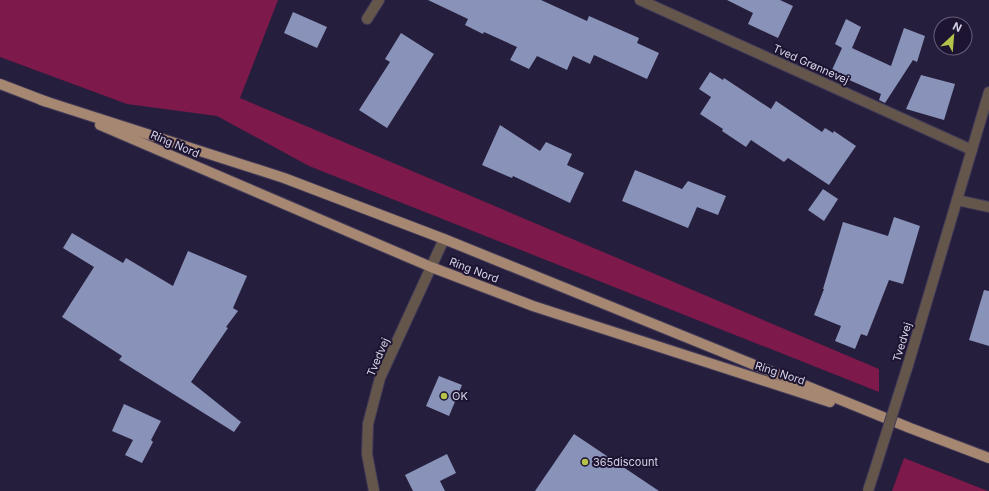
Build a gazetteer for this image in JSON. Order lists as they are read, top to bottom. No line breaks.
{"streets":{"main road":["Ring Nord"],"street":["Tved Grønnevej","Tvedvej"]},"crossings":[["Tved Grønnevej","Tvedvej"],["Ring Nord","Tvedvej"]],"places":["OK","365discount"],"north":"top right"}
